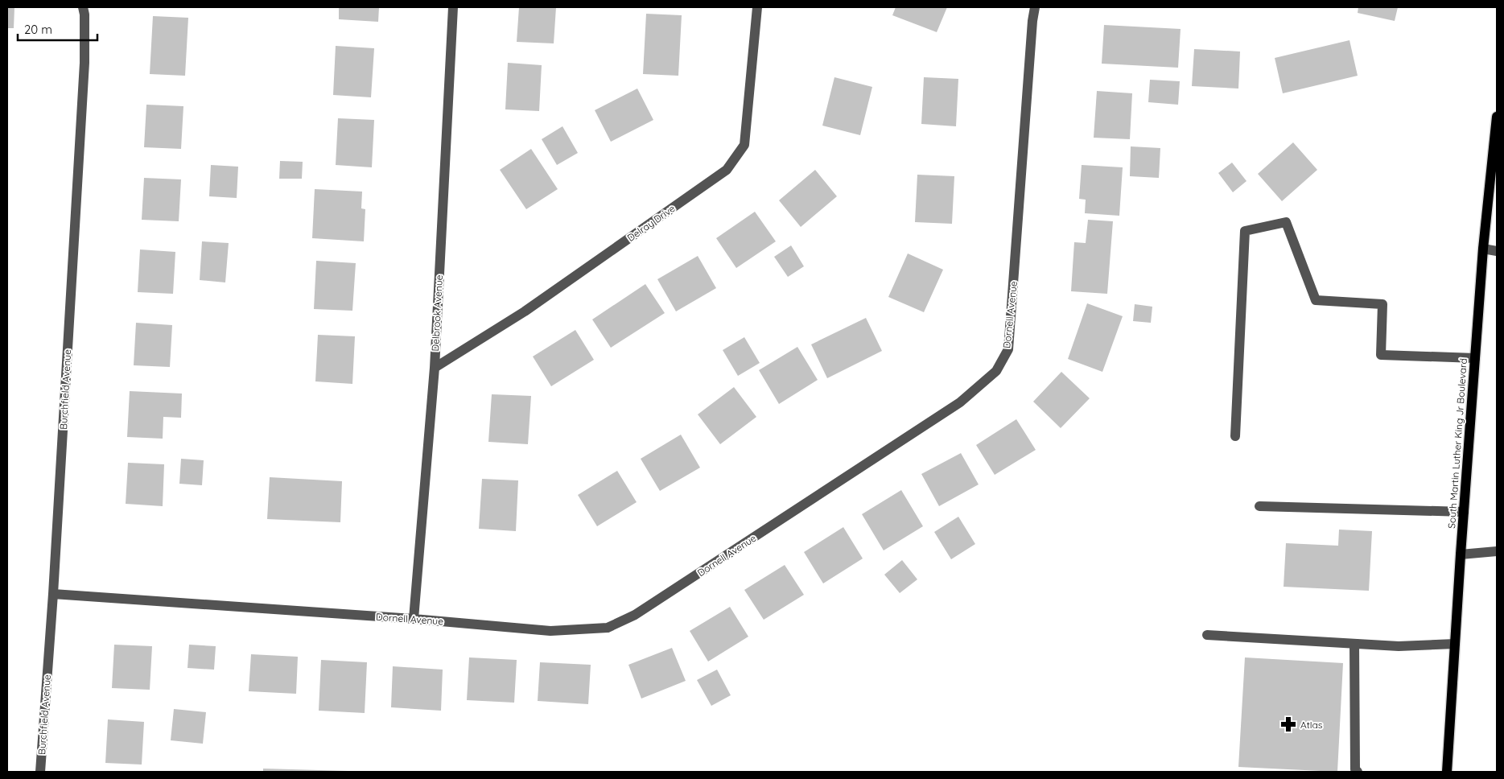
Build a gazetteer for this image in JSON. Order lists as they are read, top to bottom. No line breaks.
{"streets":{"main road":["South Martin Luther King Jr Boulevard"],"street":["Delray Drive","Delbrook Avenue","Dornell Avenue","Burchfield Avenue"]},"crossings":[["Delray Drive","Delbrook Avenue"],["Delbrook Avenue","Dornell Avenue"],["Dornell Avenue","Burchfield Avenue"]],"places":{"pharmacy":["Atlas"]},"scale_bar":"20 m"}
